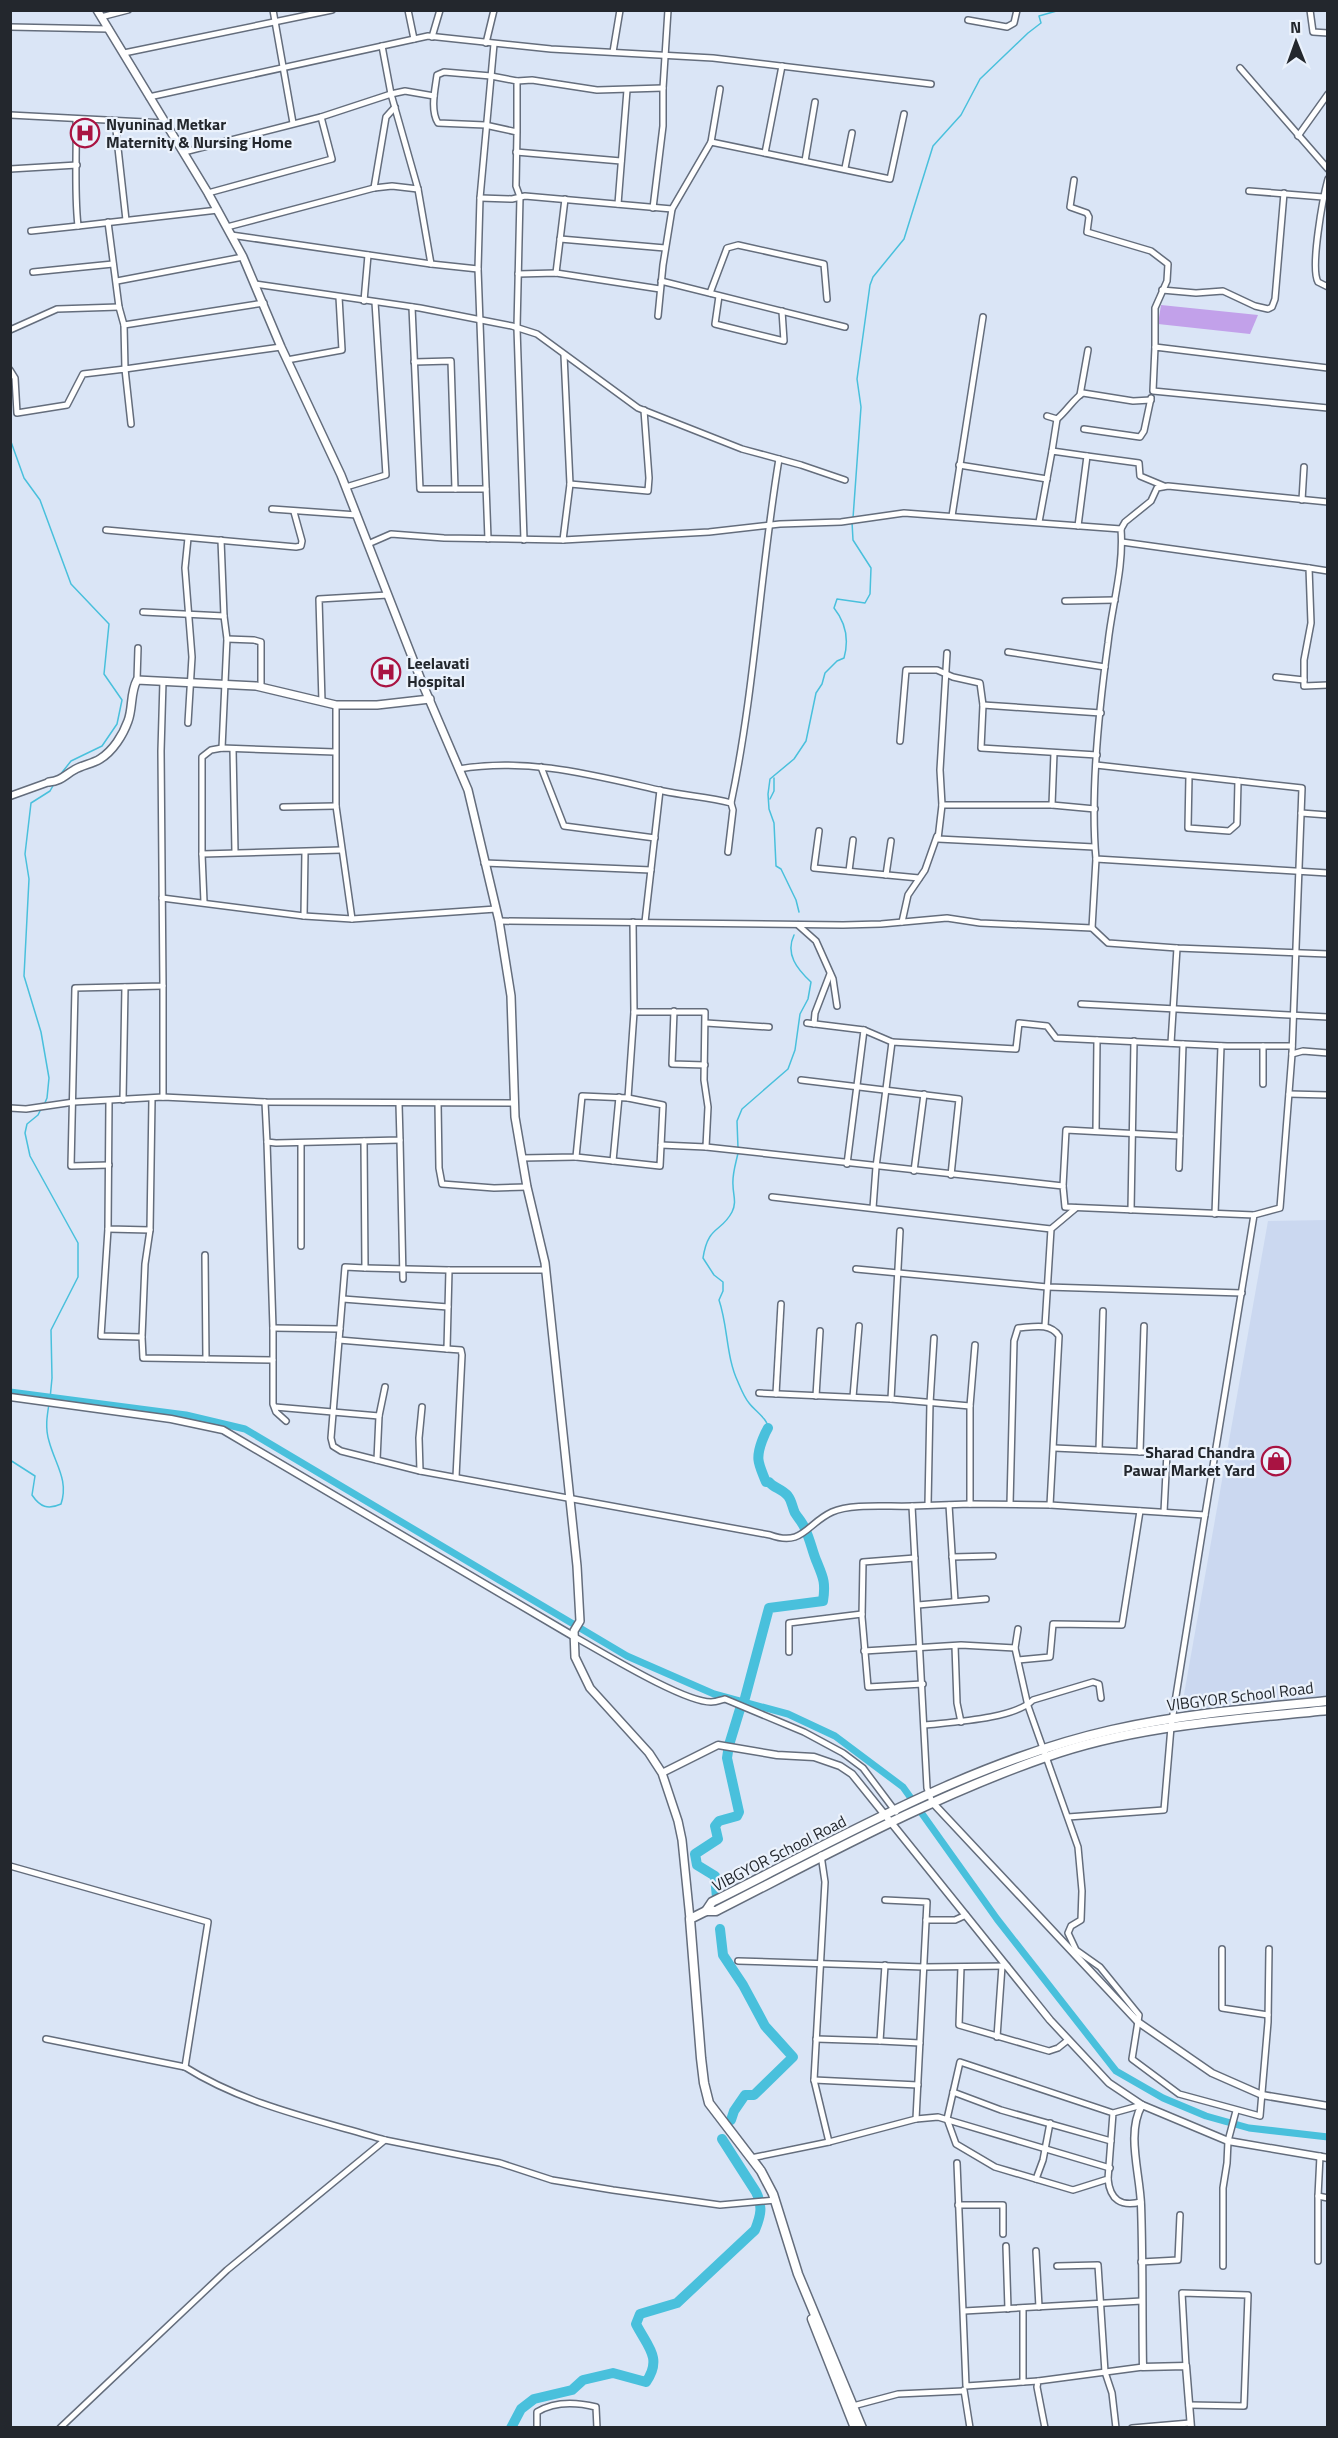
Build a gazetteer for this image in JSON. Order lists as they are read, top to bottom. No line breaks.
{"streets":{"main road":["VIBGYOR School Road"]},"places":{"hospital":["Nyuninad Metkar Maternity & Nursing Home","Leelavati Hospital"],"shop":["Sharad Chandra Pawar Market Yard"]},"north":"top"}
